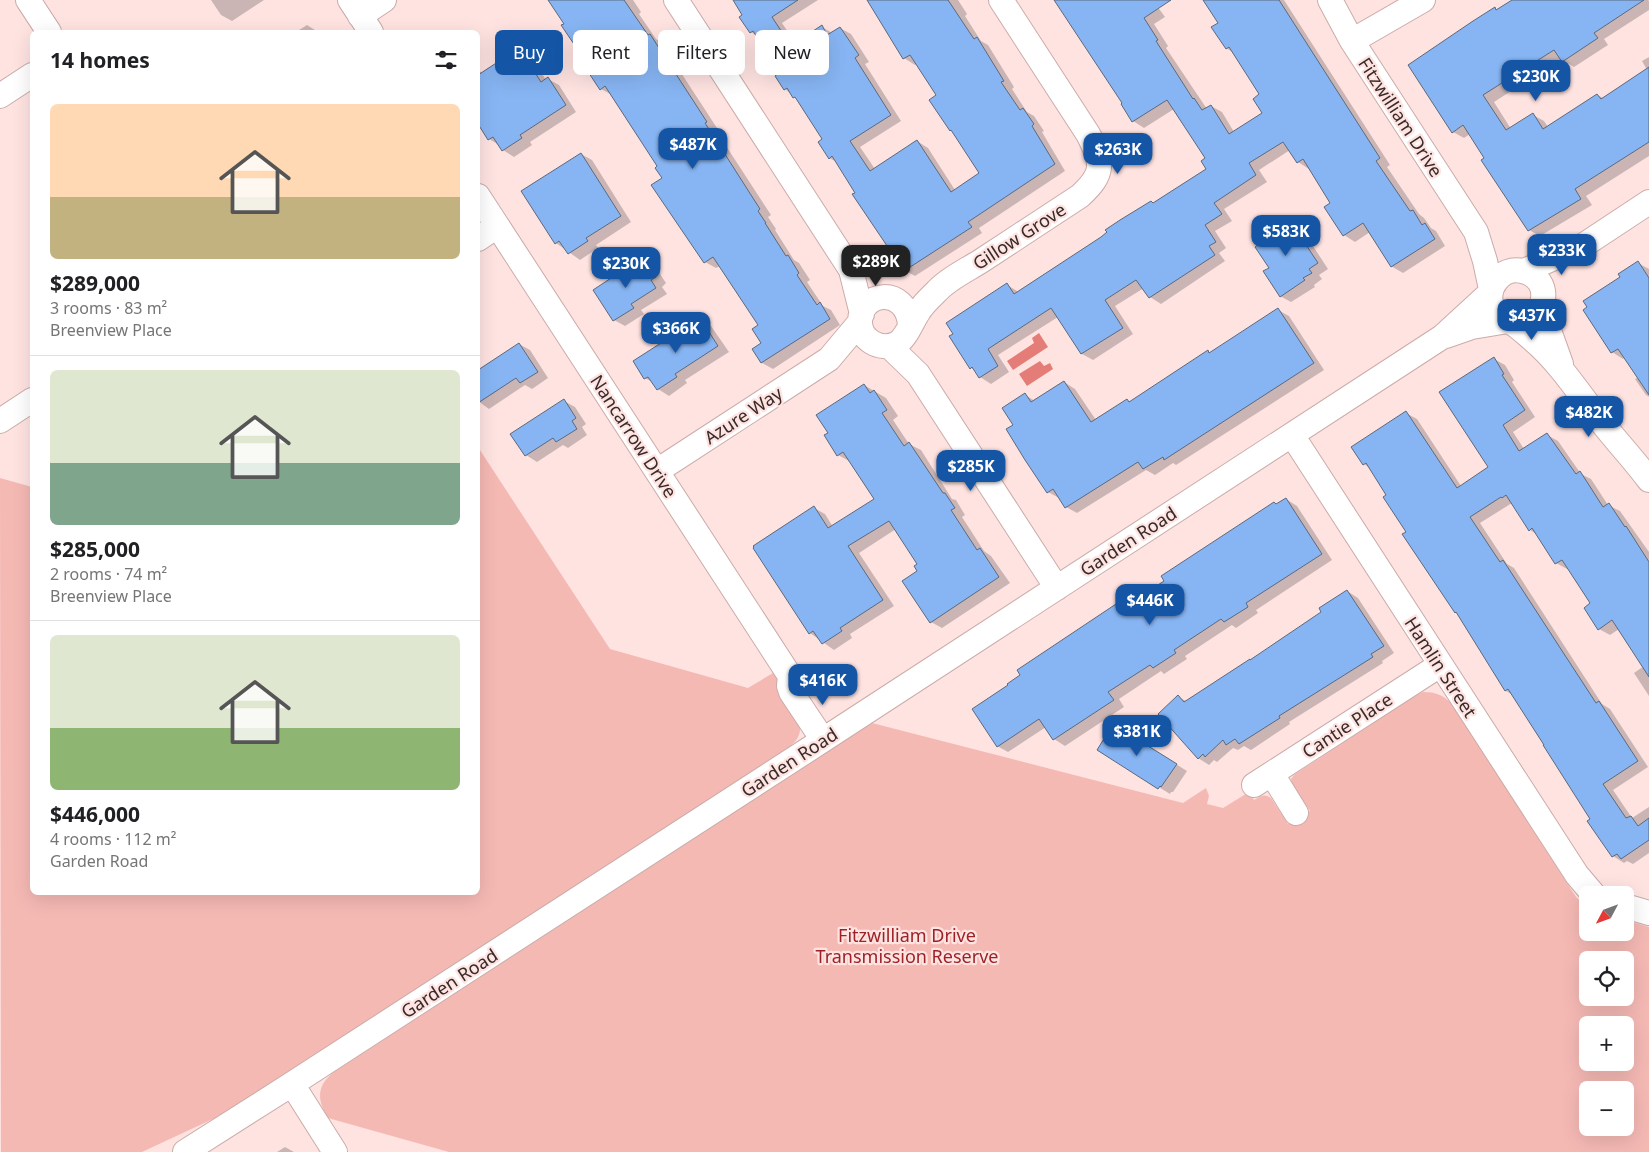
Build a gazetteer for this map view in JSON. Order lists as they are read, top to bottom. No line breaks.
{"streets":{"street":["Fitzwilliam Drive","Gillow Grove","Azure Way","Nancarrow Drive","Garden Road","Hamlin Street","Cantie Place"]},"crossings":[["Fitzwilliam Drive","Garden Road"],["Gillow Grove","Azure Way"],["Azure Way","Nancarrow Drive"],["Nancarrow Drive","Garden Road"],["Garden Road","Hamlin Street"],["Hamlin Street","Cantie Place"]],"parks":["Fitzwilliam Drive Transmission Reserve"],"north":"bottom left","page":{"chip":["Buy","Rent","Filters","New"],"heading":"14 homes","price":["$230K","$487K","$263K","$583K","$233K","$289K","$230K","$437K","$366K","$482K","$285K","$446K","$416K","$381K"],"list":[{"name":"$289,000","note":"3 rooms · 83 m² · Breenview Place"},{"name":"$285,000","note":"2 rooms · 74 m² · Breenview Place"},{"name":"$446,000","note":"4 rooms · 112 m² · Garden Road"}],"map_buttons":["+","−"]}}
